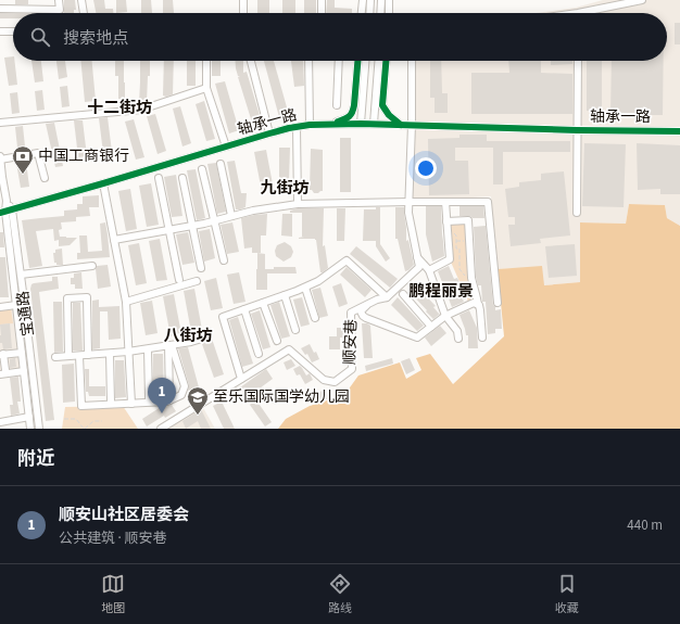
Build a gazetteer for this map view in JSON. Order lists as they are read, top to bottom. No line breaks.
{"streets":{"street":["轴承一路","宝通路","顺安巷"]},"crossings":[["轴承一路","宝通路"]],"districts":["十二街坊","九街坊","鹏程丽景","八街坊"],"places":{"bank":["中国工商银行"],"school or university":["至乐国际国学幼儿园"]},"page":{"search":"搜索地点","pins":"1","heading":"附近","list":[{"mark":"1","name":"顺安山社区居委会","note":"公共建筑 · 顺安巷","value":"440 m"}],"nav":["地图","路线","收藏"]}}
